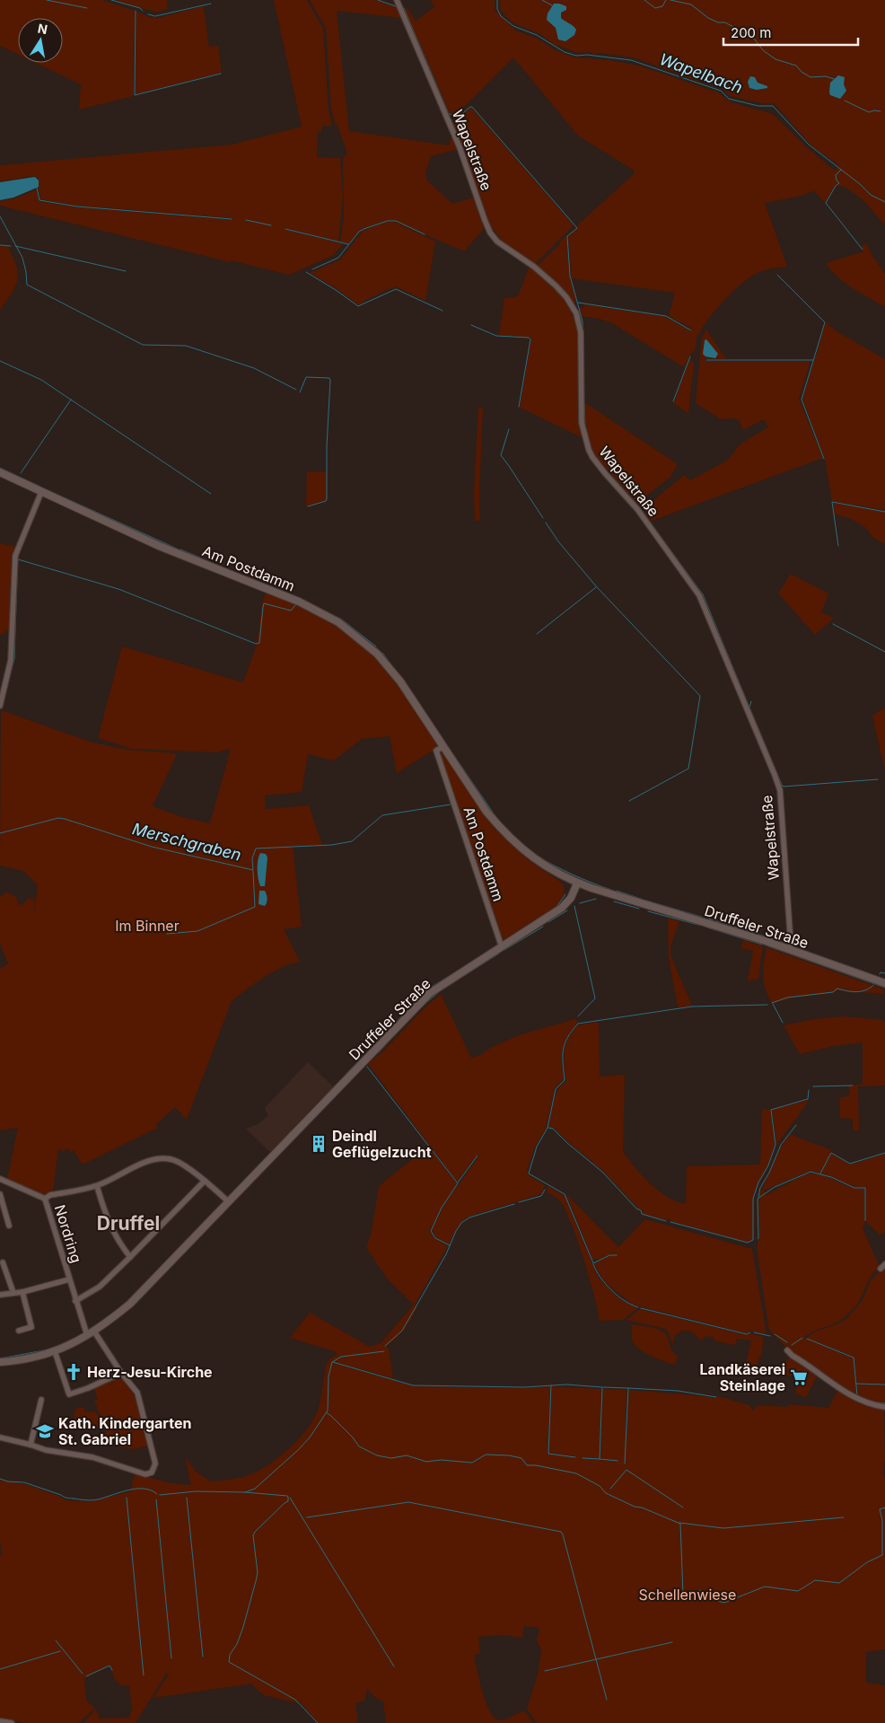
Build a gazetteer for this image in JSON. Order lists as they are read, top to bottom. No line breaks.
{"streets":{"street":["Wapelstraße","Am Postdamm","Druffeler Straße","Nordring"]},"crossings":[["Wapelstraße","Druffeler Straße"],["Am Postdamm","Druffeler Straße"],["Druffeler Straße","Nordring"]],"districts":["Druffel"],"water":["Wapelbach","Merschgraben"],"parks":["Im Binner","Schellenwiese"],"places":{"building":["Deindl Geflügelzucht"],"church":["Herz-Jesu-Kirche"],"supermarket":["Landkäserei Steinlage"],"school or university":["Kath. Kindergarten St. Gabriel"]},"scale_bar":"200 m","north":"top"}
